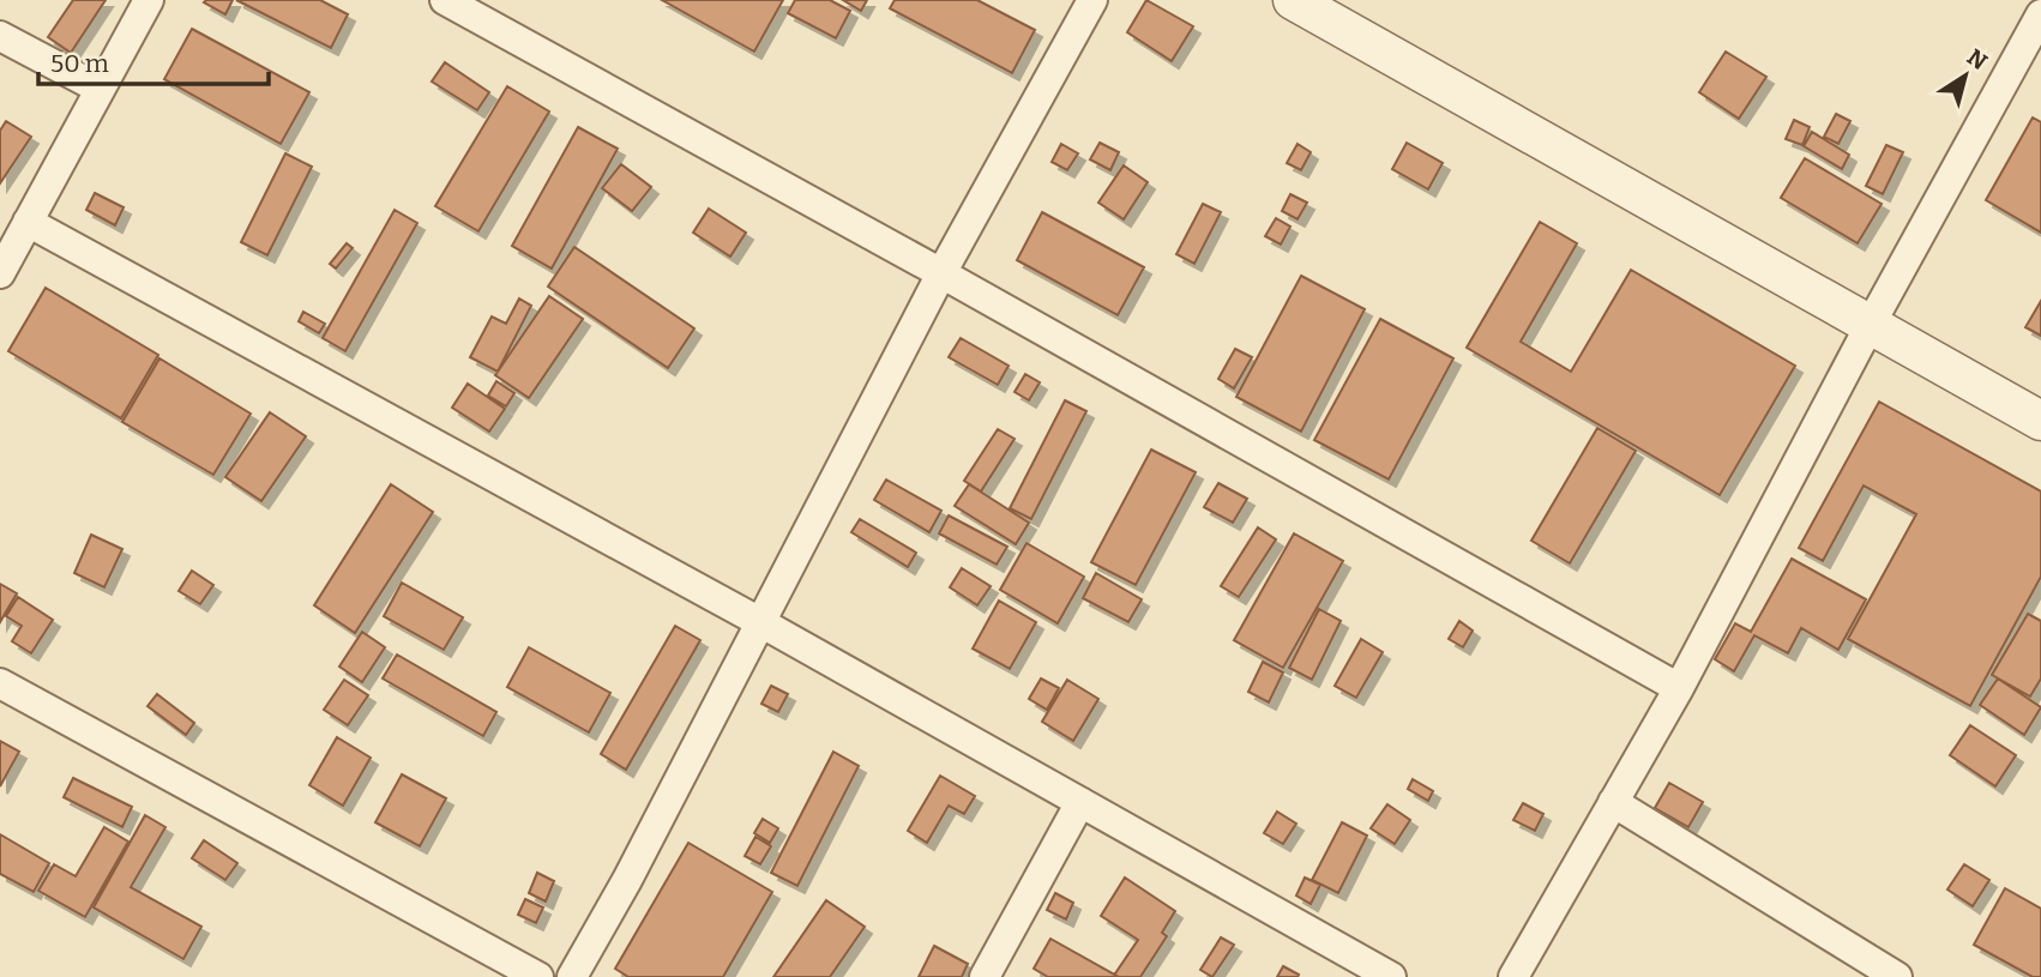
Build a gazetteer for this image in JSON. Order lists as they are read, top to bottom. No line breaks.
{"scale_bar":"50 m","north":"top right"}
